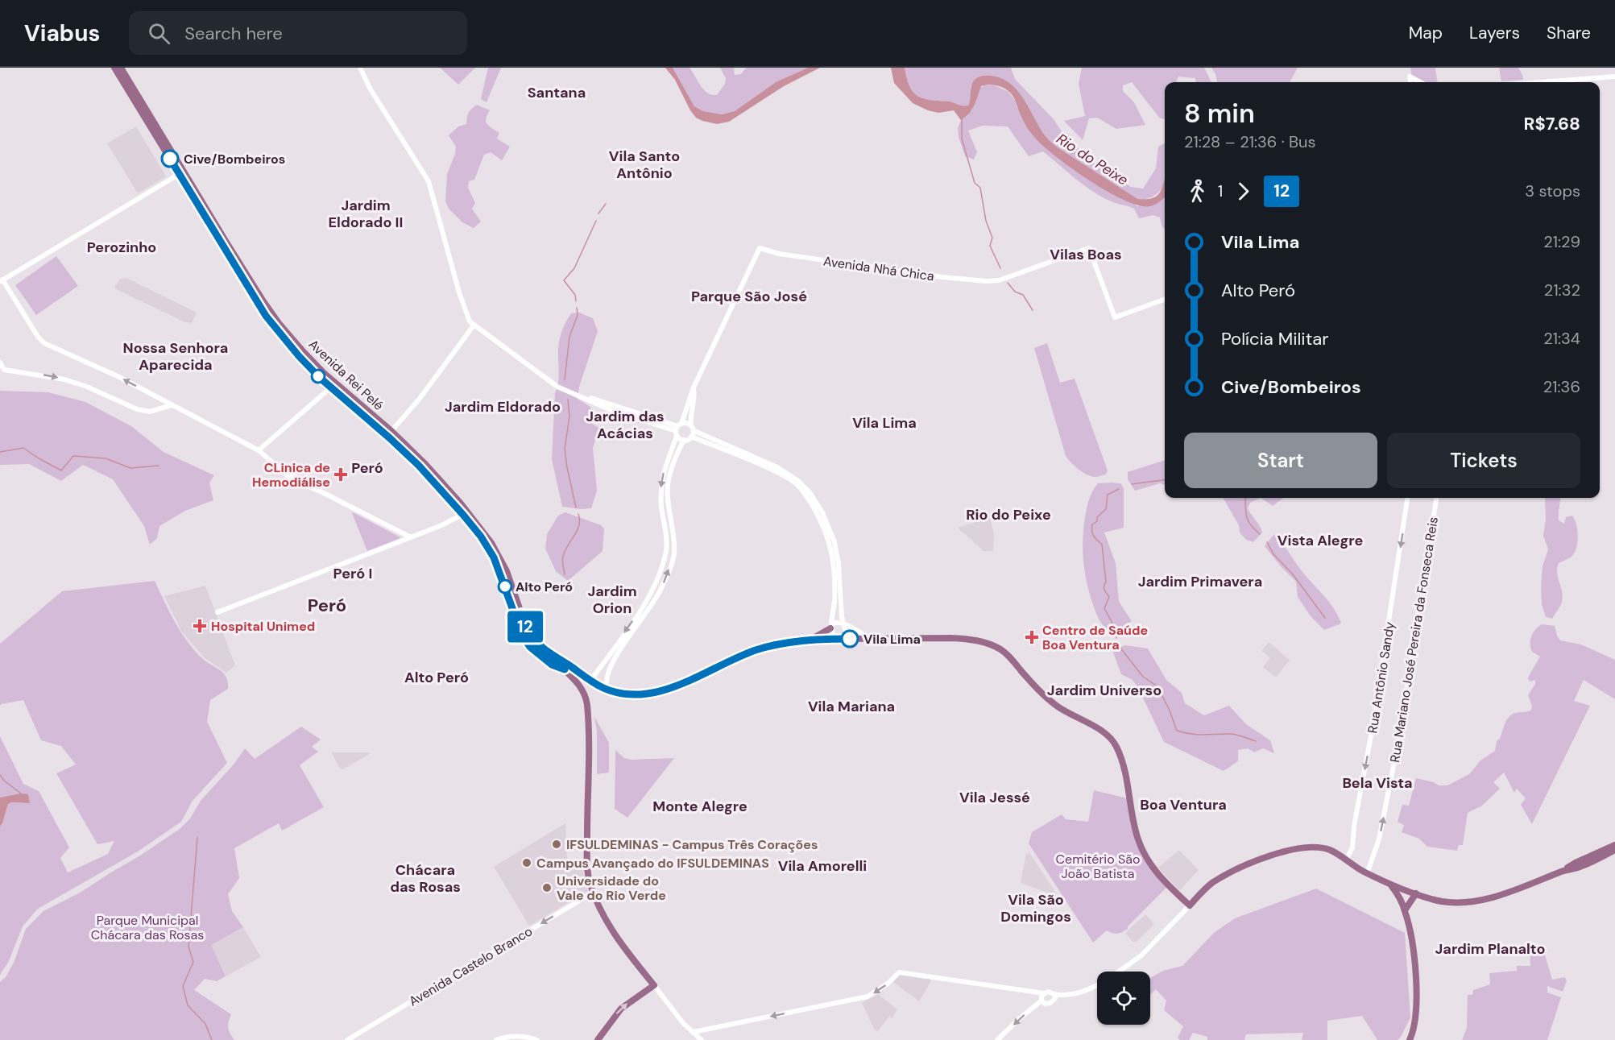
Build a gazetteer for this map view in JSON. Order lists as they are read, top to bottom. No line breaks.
{"streets":{"main road":["Avenida Rei Pelé"],"street":["Avenida Nhá Chica","Rua Mariano José Pereira da Fonseca Reis","Rua Antônio Sandy","Avenida Castelo Branco"]},"one_way":["Rua Mariano José Pereira da Fonseca Reis","Rua Antônio Sandy","Avenida Castelo Branco"],"districts":["Santana","Vila Santo Antônio","Jardim Eldorado II","Perozinho","Vilas Boas","Parque São José","Nossa Senhora Aparecida","Jardim Eldorado","Jardim das Acácias","Vila Lima","Peró","Rio do Peixe","Vista Alegre","Peró I","Jardim Primavera","Jardim Orion","Peró","Alto Peró","Jardim Universo","Vila Mariana","Bela Vista","Vila Jessé","Boa Ventura","Monte Alegre","Vila Amorelli","Chácara das Rosas","Vila São Domingos","Jardim Planalto"],"water":["Rio do Peixe"],"parks":["Cemitério São João Batista","Parque Municipal Chácara das Rosas"],"places":{"other":["Cive/Bombeiros","Alto Peró","Vila Lima","IFSULDEMINAS - Campus Três Corações","Campus Avançado do IFSULDEMINAS","Universidade do Vale do Rio Verde"],"health":["CLinica de Hemodiálise","Hospital Unimed","Centro de Saúde Boa Ventura"]},"lines":["bus line 12"],"page":{"header":"Viabus","search":"Search here","nav":["Map","Layers","Share"],"on_map":"12","heading":["8 min","21:28 – 21:36 · Bus","R$7.68"],"legs":["1","12","3 stops"],"list":[{"name":"Vila Lima","value":"21:29"},{"name":"Alto Peró","value":"21:32"},{"name":"Polícia Militar","value":"21:34"},{"name":"Cive/Bombeiros","value":"21:36"}],"buttons":["Start","Tickets"]}}
